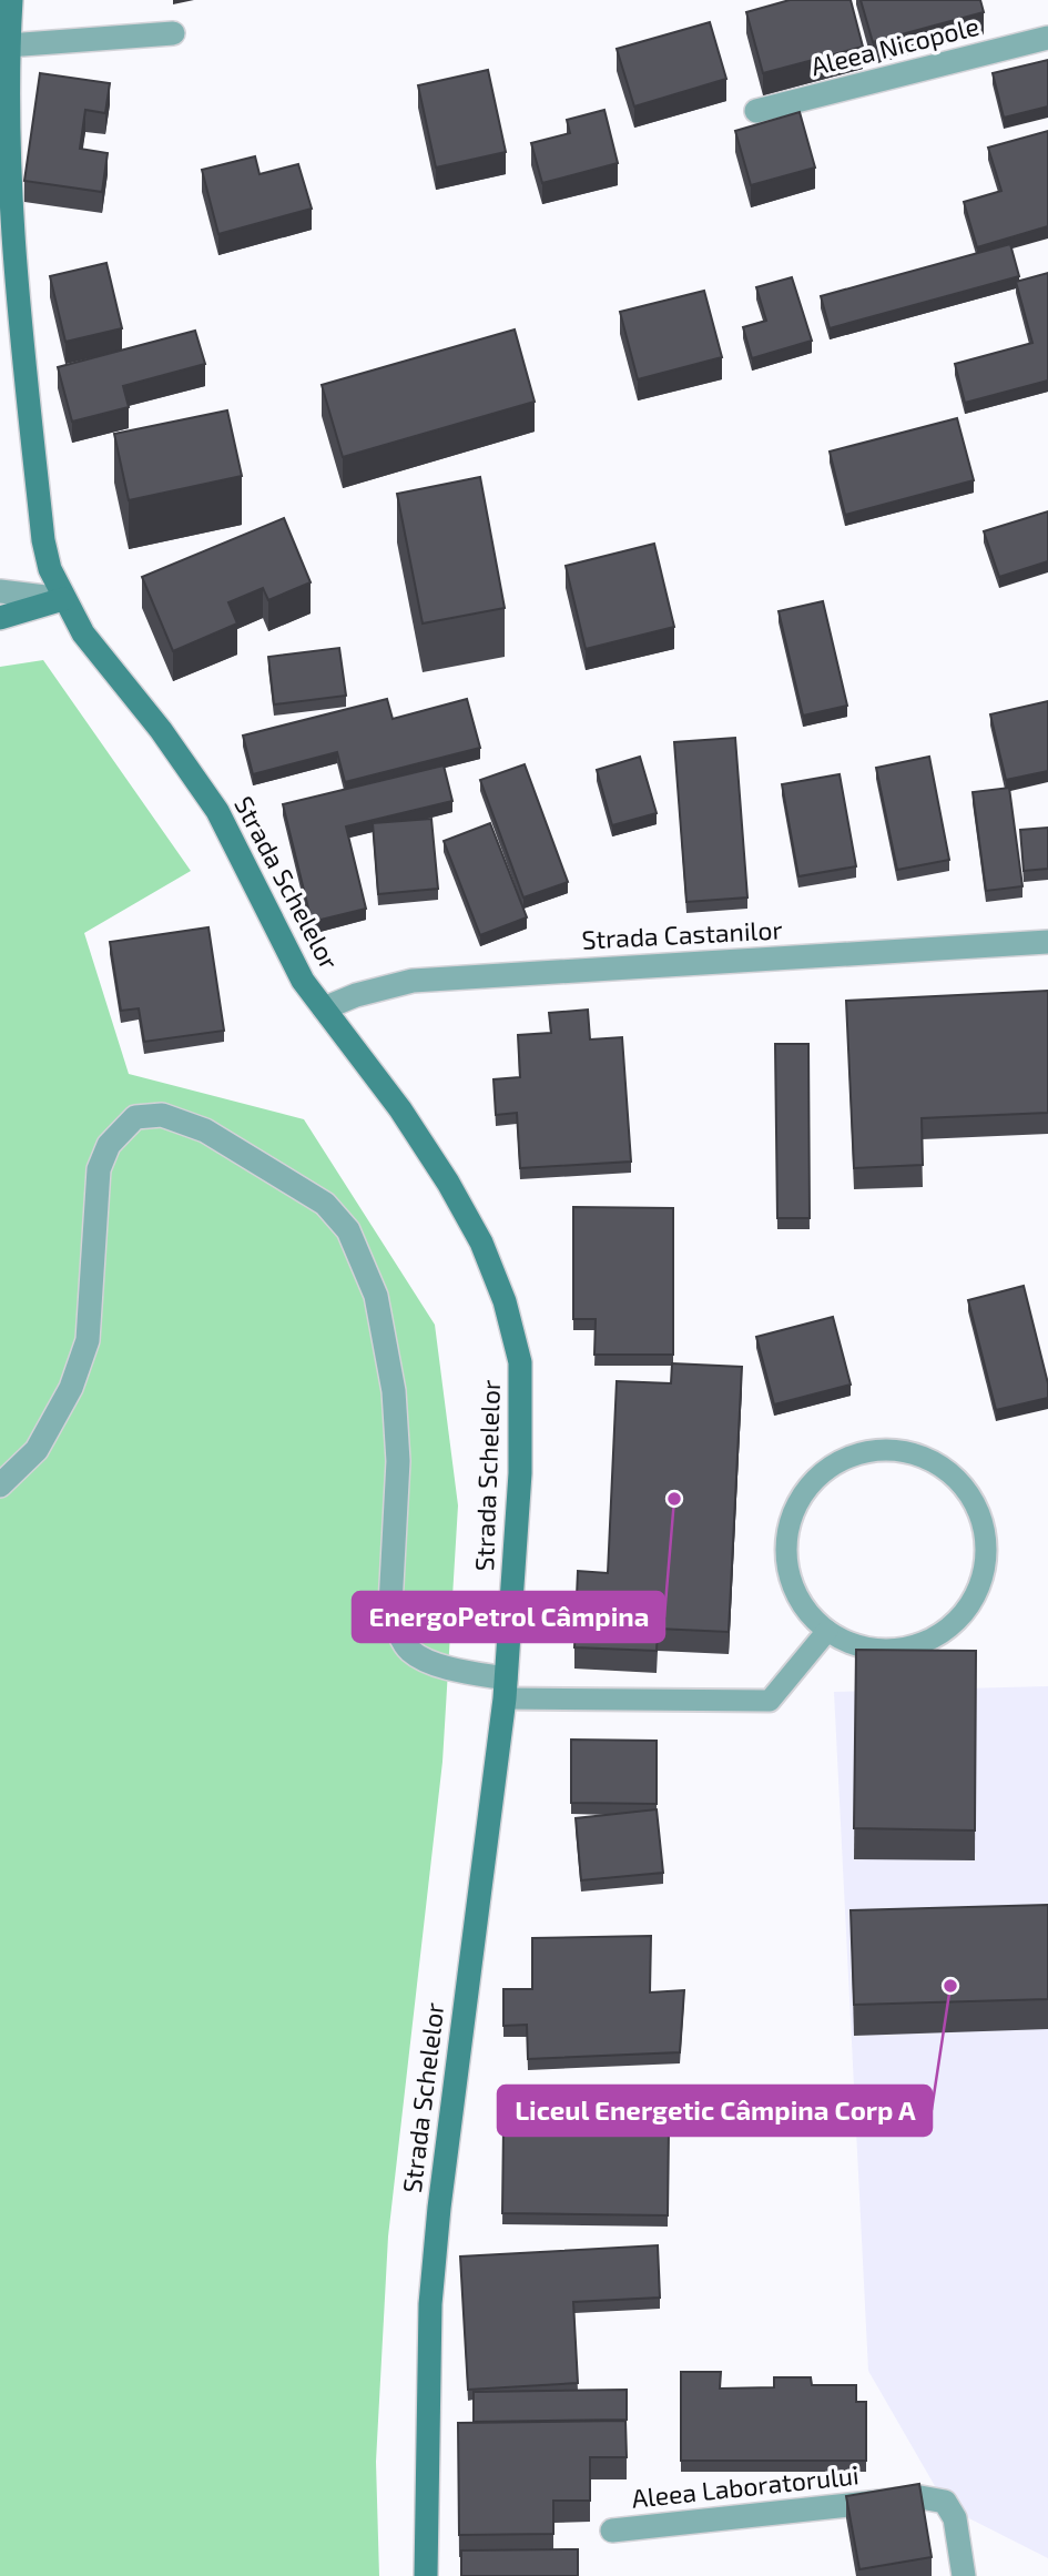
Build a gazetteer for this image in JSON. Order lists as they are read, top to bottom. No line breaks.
{"streets":{"main road":["Strada Schelelor"],"street":["Aleea Nicopole","Strada Castanilor","Aleea Laboratorului"]},"crossings":[["Strada Schelelor","Strada Castanilor"]],"places":["EnergoPetrol Câmpina","Liceul Energetic Câmpina Corp A"]}
